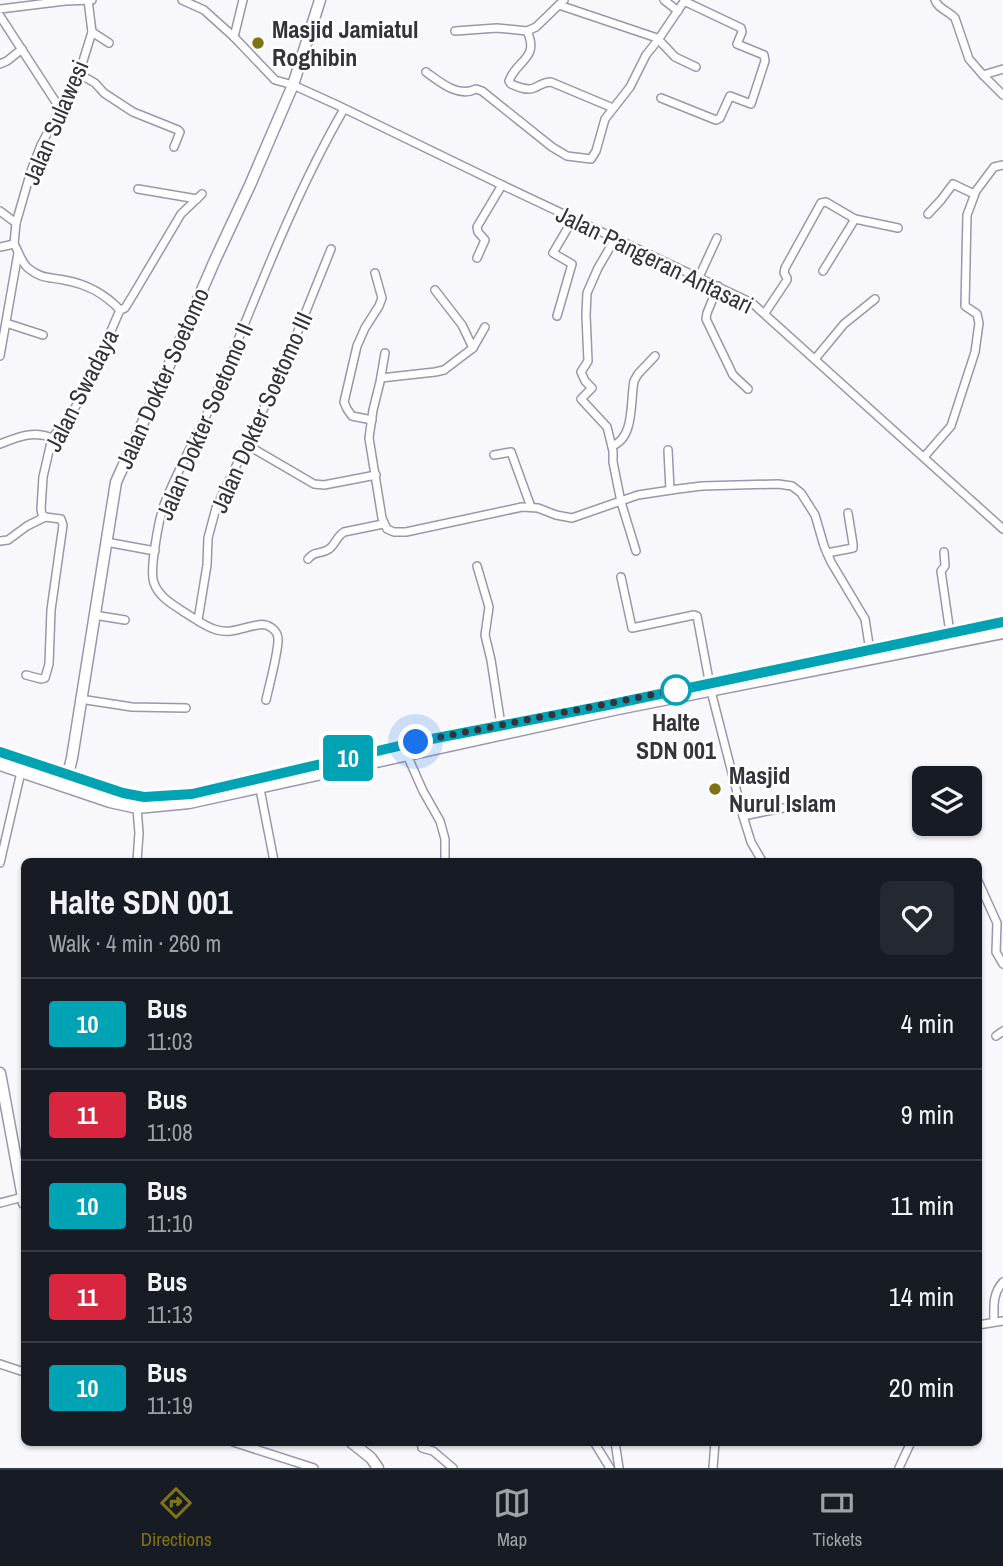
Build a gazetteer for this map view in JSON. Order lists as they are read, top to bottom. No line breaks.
{"streets":{"main road":["Jalan Dokter Soetomo"],"street":["Jalan Sulawesi","Jalan Pangeran Antasari","Jalan Swadaya","Jalan Dokter Soetomo III","Jalan Dokter Soetomo II"]},"crossings":[["Jalan Sulawesi","Jalan Swadaya"],["Jalan Pangeran Antasari","Jalan Dokter Soetomo"],["Jalan Pangeran Antasari","Jalan Dokter Soetomo II"],["Jalan Dokter Soetomo III","Jalan Dokter Soetomo II"]],"places":["Masjid Jamiatul Roghibin","Halte SDN 001","Masjid Nurul Islam"],"lines":["bus line 10"],"page":{"on_map":"10","heading":["Halte SDN 001","Walk · 4 min · 260 m"],"list":[{"mark":"10","name":"Bus","note":"11:03","value":"4 min"},{"mark":"11","name":"Bus","note":"11:08","value":"9 min"},{"mark":"10","name":"Bus","note":"11:10","value":"11 min"},{"mark":"11","name":"Bus","note":"11:13","value":"14 min"},{"mark":"10","name":"Bus","note":"11:19","value":"20 min"}],"tabs":["Directions","Map","Tickets"]}}
